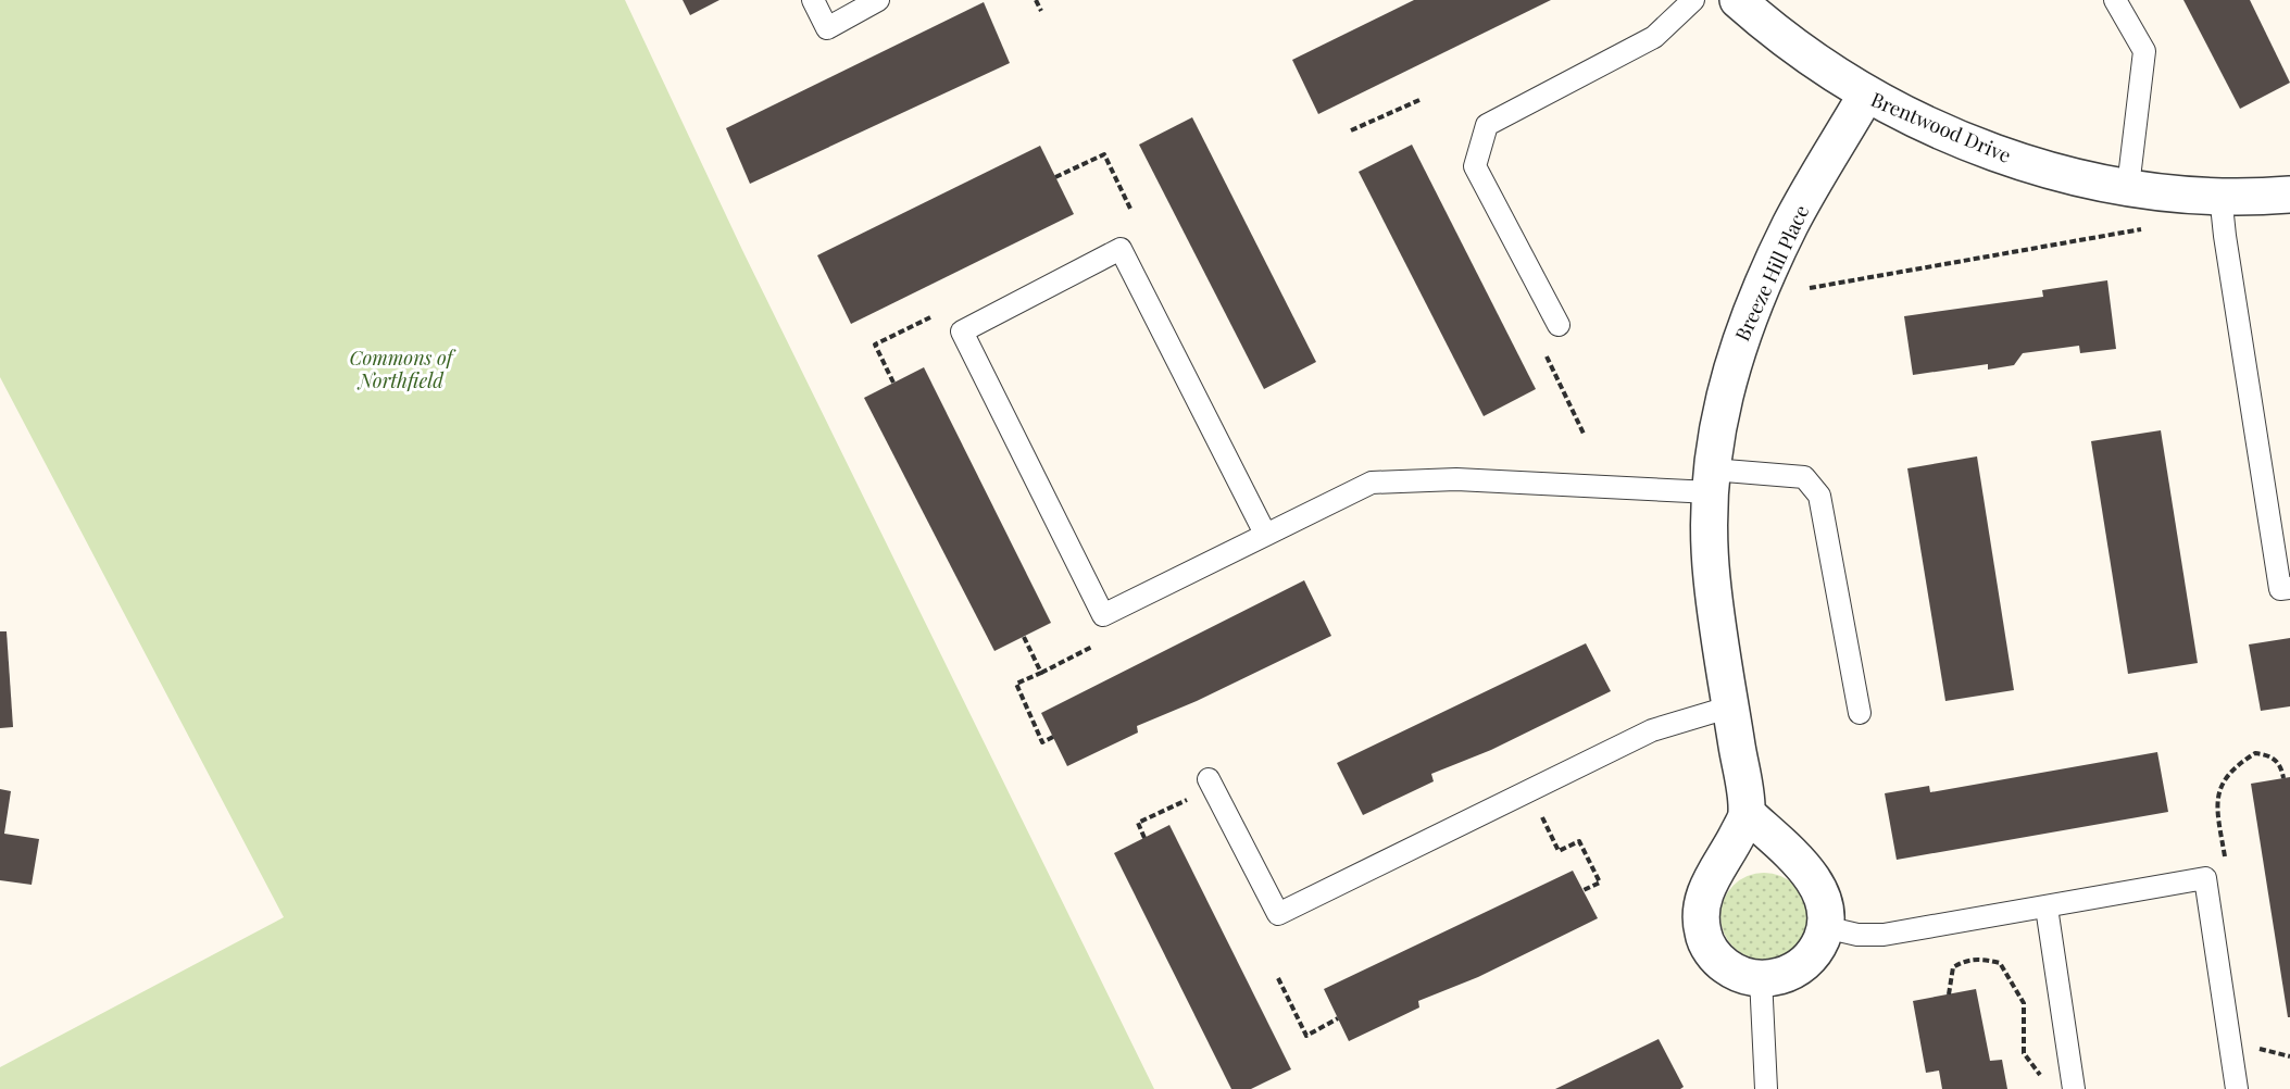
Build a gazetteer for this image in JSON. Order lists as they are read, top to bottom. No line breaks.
{"streets":{"street":["Brentwood Drive","Breeze Hill Place"]},"crossings":[["Brentwood Drive","Breeze Hill Place"]],"parks":["Commons of Northfield"]}
